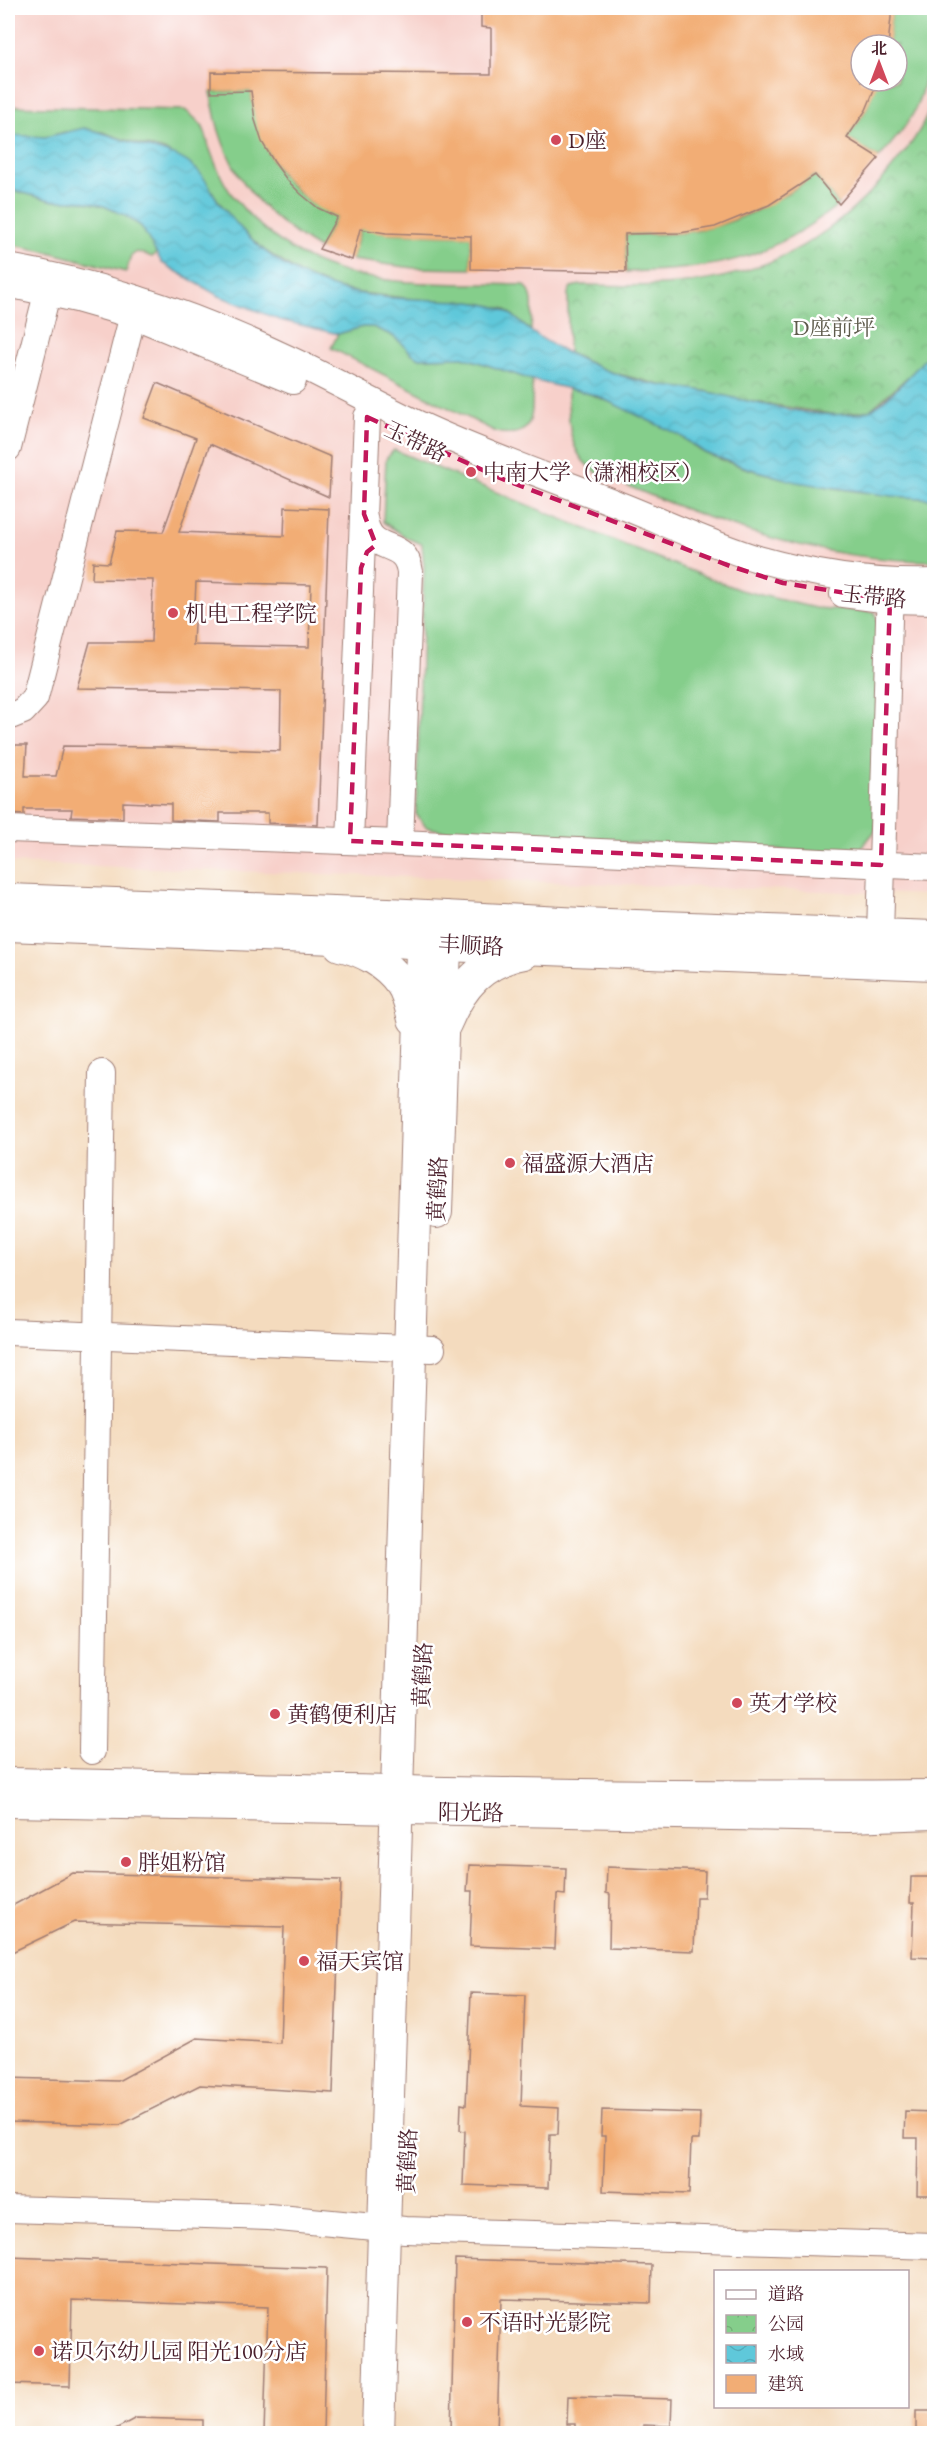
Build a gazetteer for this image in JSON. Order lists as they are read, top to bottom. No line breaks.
{"streets":{"main road":["丰顺路","黄鹤路"],"street":["玉带路","阳光路"]},"crossings":[["丰顺路","黄鹤路"],["黄鹤路","阳光路"]],"parks":["D座前坪"],"places":["D座","中南大学（潇湘校区）","机电工程学院","福盛源大酒店","英才学校","黄鹤便利店","胖姐粉馆","福天宾馆","不语时光影院","诺贝尔幼儿园 阳光100分店"],"legend":["道路","公园","水域","建筑"],"north":"top"}
